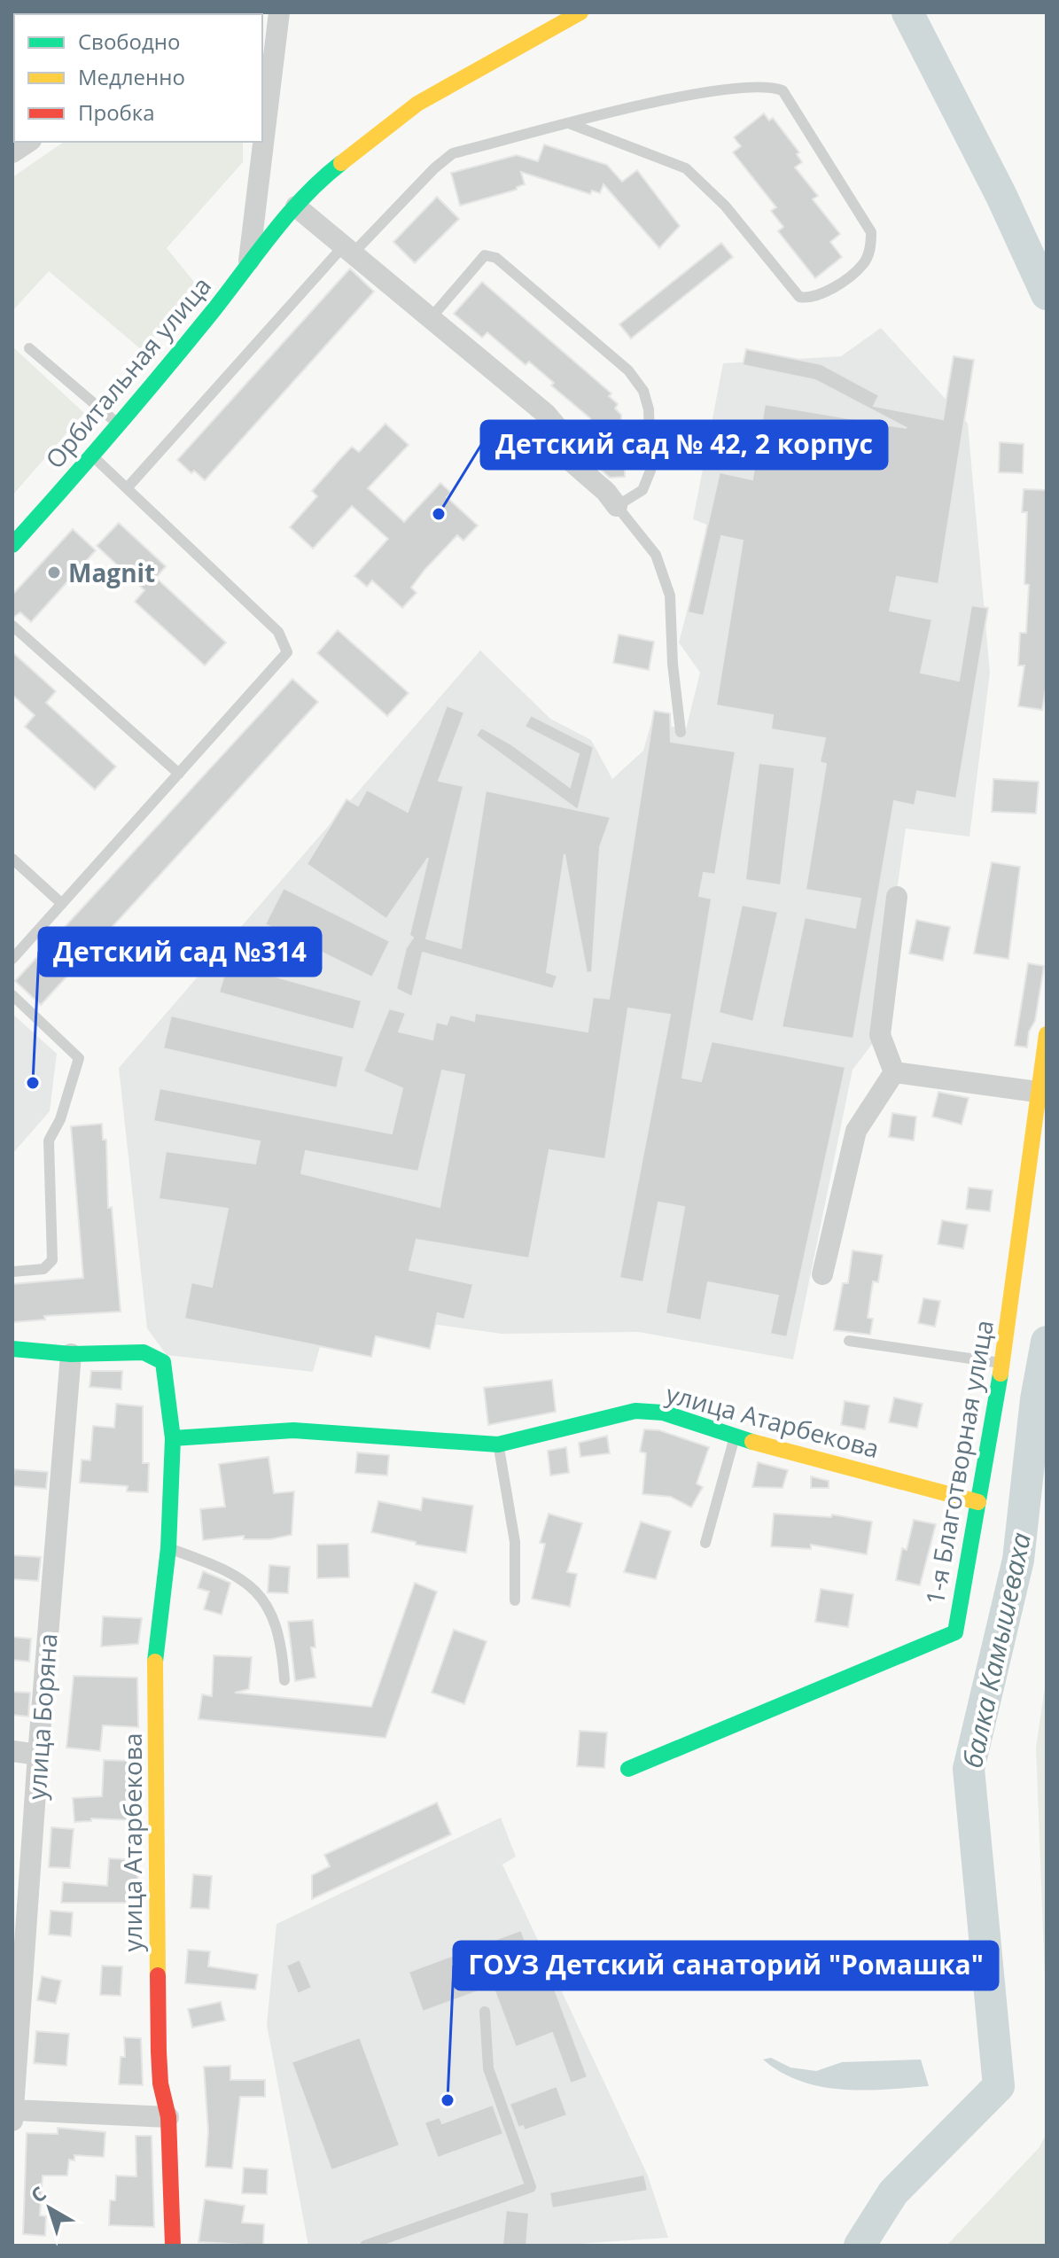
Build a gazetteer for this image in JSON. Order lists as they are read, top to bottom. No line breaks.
{"streets":{"street":["Орбитальная улица","улица Атарбекова","1-я Благотворная улица","улица Боряна"]},"crossings":[["улица Атарбекова","1-я Благотворная улица"],["улица Атарбекова","улица Боряна"]],"water":["балка Камышеваха"],"places":["Детский сад № 42, 2 корпус","Magnit","Детский сад №314","ГОУЗ Детский санаторий \"Ромашка\""],"legend":["Свободно","Медленно","Пробка"],"north":"top left"}
